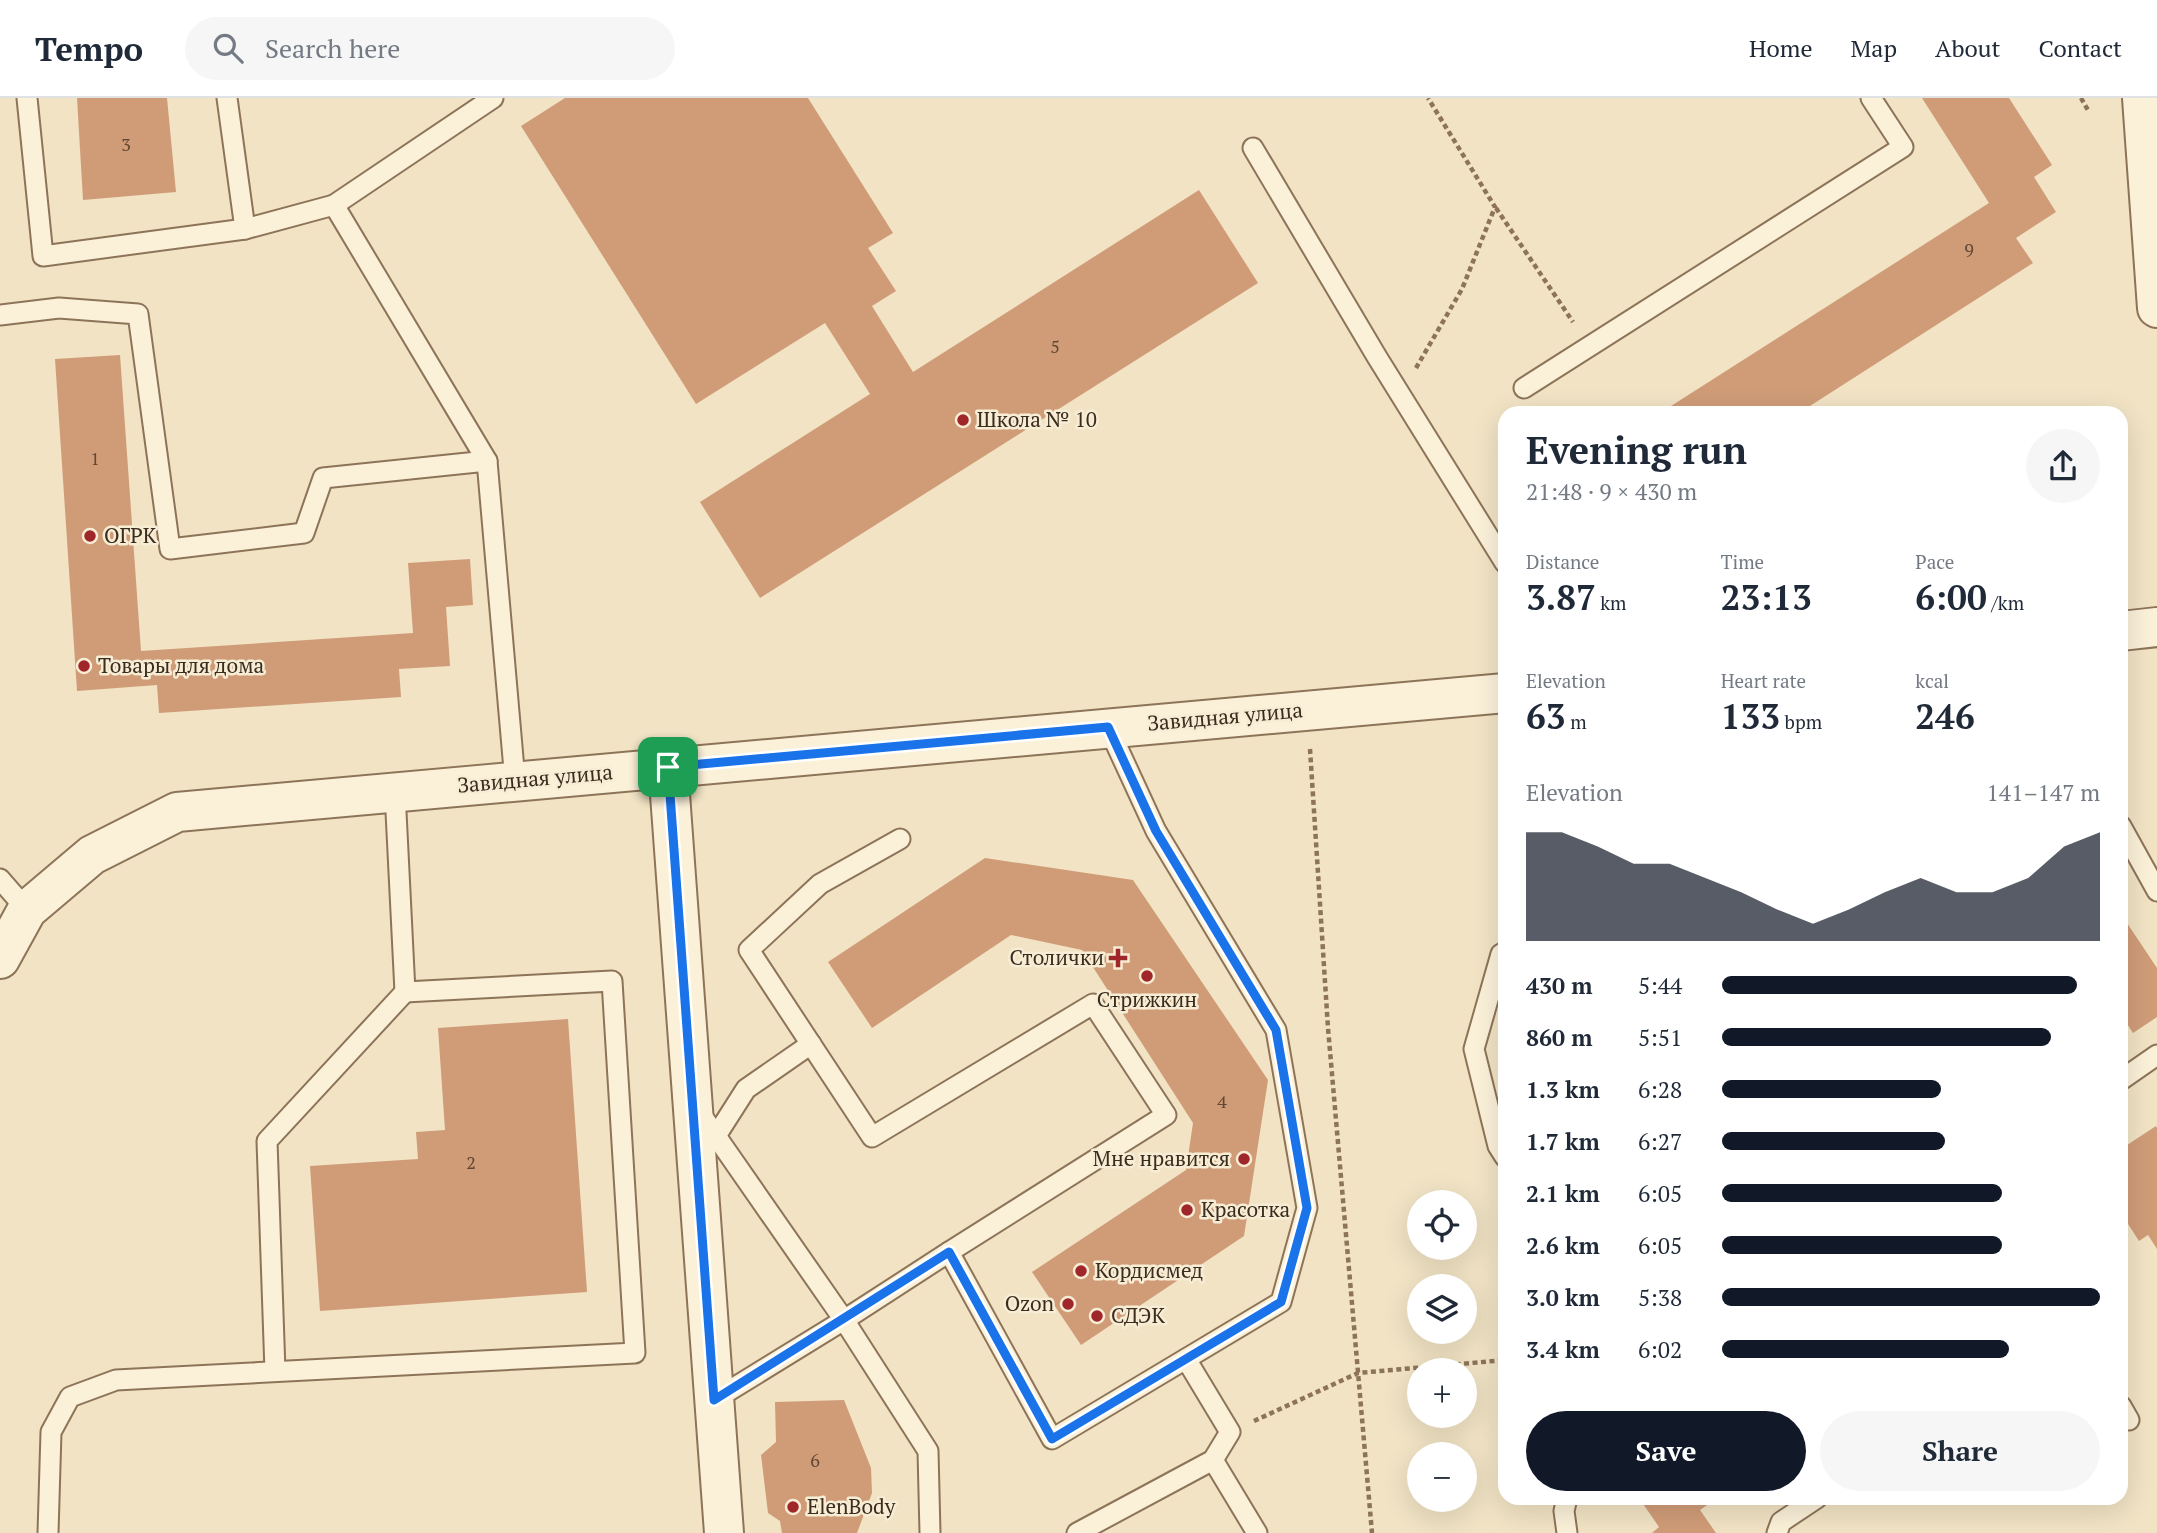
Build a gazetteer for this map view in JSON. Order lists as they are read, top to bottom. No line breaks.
{"streets":{"street":["Завидная улица"]},"places":{"other":["Школа № 10","ОГРК","Товары для дома","Стрижкин","Мне нравится","Красотка","Кордисмед","Ozon","СДЭК","ElenBody"],"health":["Столички"]},"house_numbers":["3","9","5","1","4","2","6"],"page":{"header":"Tempo","search":"Search here","nav":["Home","Map","About","Contact"],"heading":["Evening run","21:48 · 9 × 430 m"],"stats":[["Distance","3.87 km"],["Time","23:13"],["Pace","6:00 /km"],["Elevation","63 m"],["Heart rate","133 bpm"],["kcal","246"]],"chart":["Elevation","141–147 m"],"list":[{"name":"430 m","note":"5:44"},{"name":"860 m","note":"5:51"},{"name":"1.3 km","note":"6:28"},{"name":"1.7 km","note":"6:27"},{"name":"2.1 km","note":"6:05"},{"name":"2.6 km","note":"6:05"},{"name":"3.0 km","note":"5:38"},{"name":"3.4 km","note":"6:02"}],"map_buttons":["+","−"],"buttons":["Save","Share"]}}
